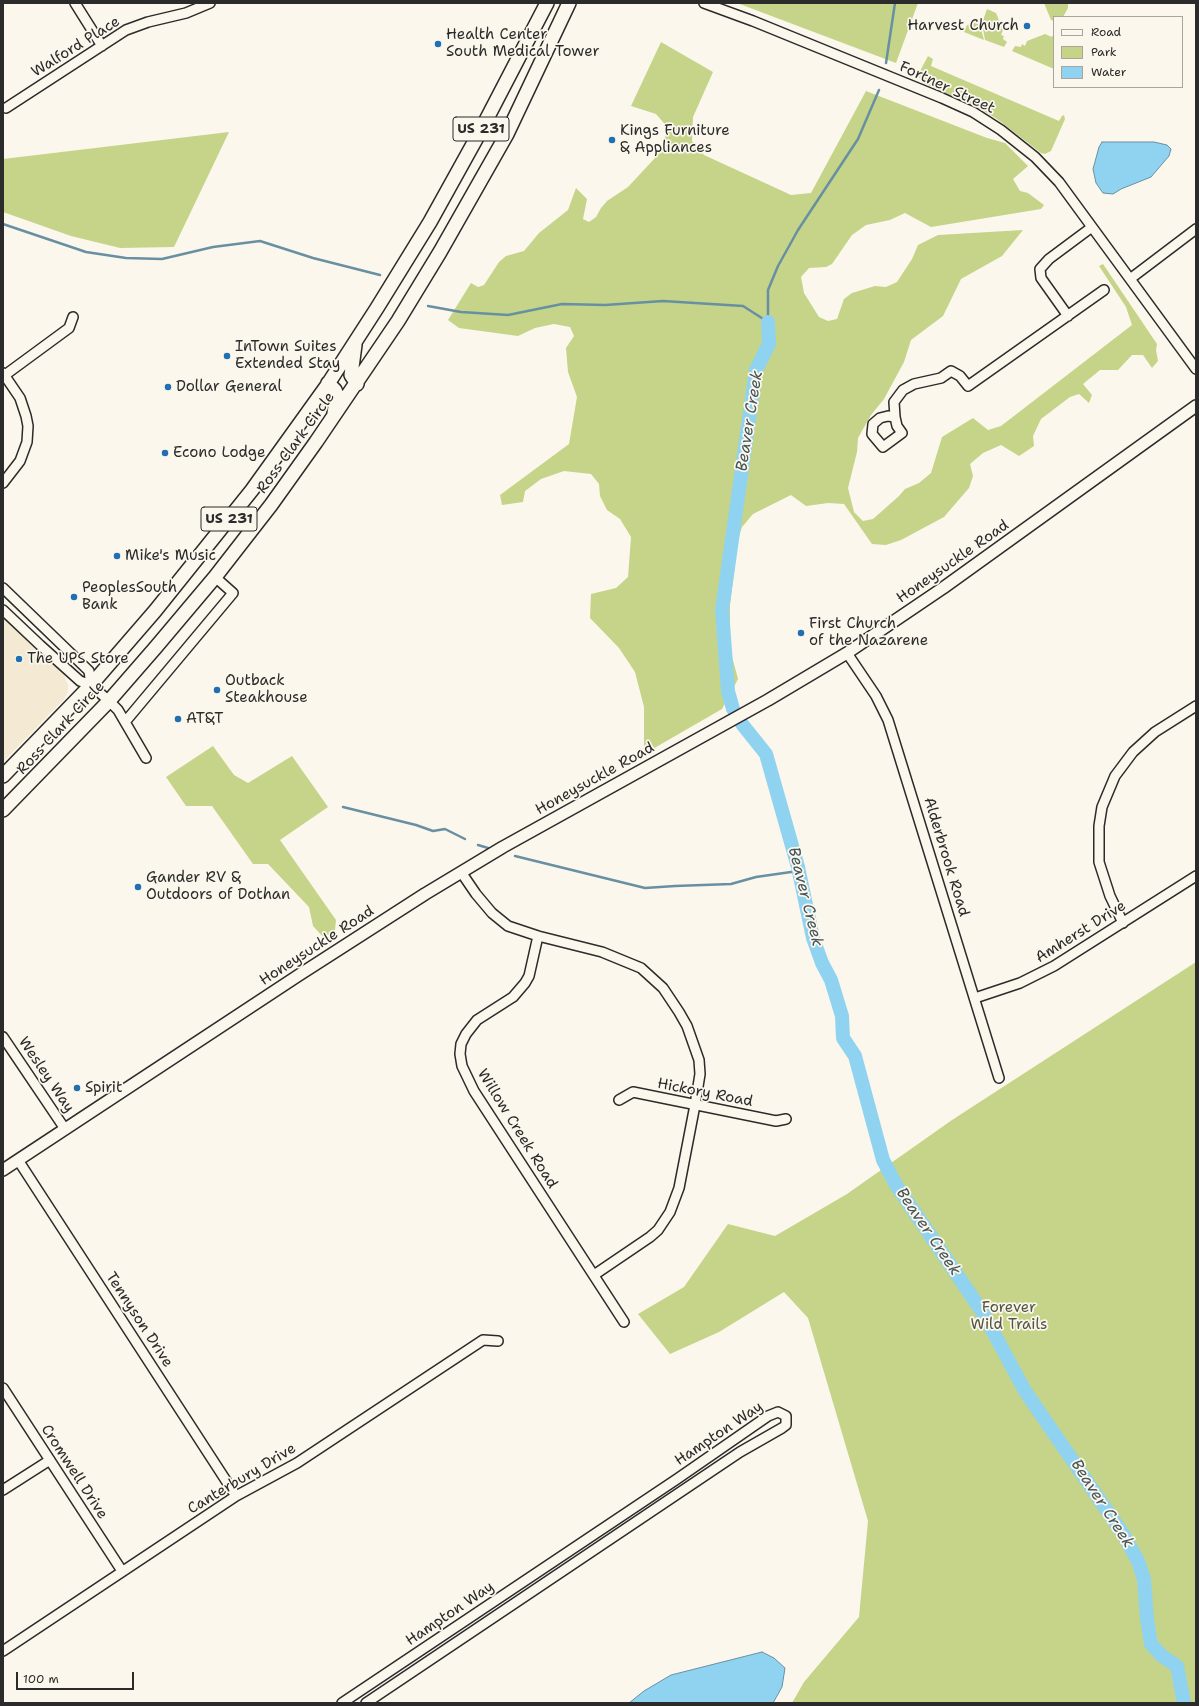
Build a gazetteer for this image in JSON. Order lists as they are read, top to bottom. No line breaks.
{"streets":{"highway":["US 231","Ross Clark Circle"],"main road":["Honeysuckle Road"],"street":["Walford Place","Fortner Street","Alderbrook Road","Amherst Drive","Wesley Way","Hickory Road","Willow Creek Road","Tennyson Drive","Hampton Way","Cromwell Drive","Canterbury Drive"]},"crossings":[["Honeysuckle Road","Alderbrook Road"],["Honeysuckle Road","Wesley Way"],["Honeysuckle Road","Tennyson Drive"],["Alderbrook Road","Amherst Drive"],["Tennyson Drive","Canterbury Drive"],["Cromwell Drive","Canterbury Drive"]],"water":["Beaver Creek"],"parks":["Forever Wild Trails"],"places":["Harvest Church","Health Center South Medical Tower","Kings Furniture & Appliances","InTown Suites Extended Stay","Dollar General","Econo Lodge","Mike's Music","PeoplesSouth Bank","First Church of the Nazarene","The UPS Store","Outback Steakhouse","AT&T","Gander RV & Outdoors of Dothan","Spirit"],"legend":["Road","Park","Water"],"scale_bar":"100 m"}
